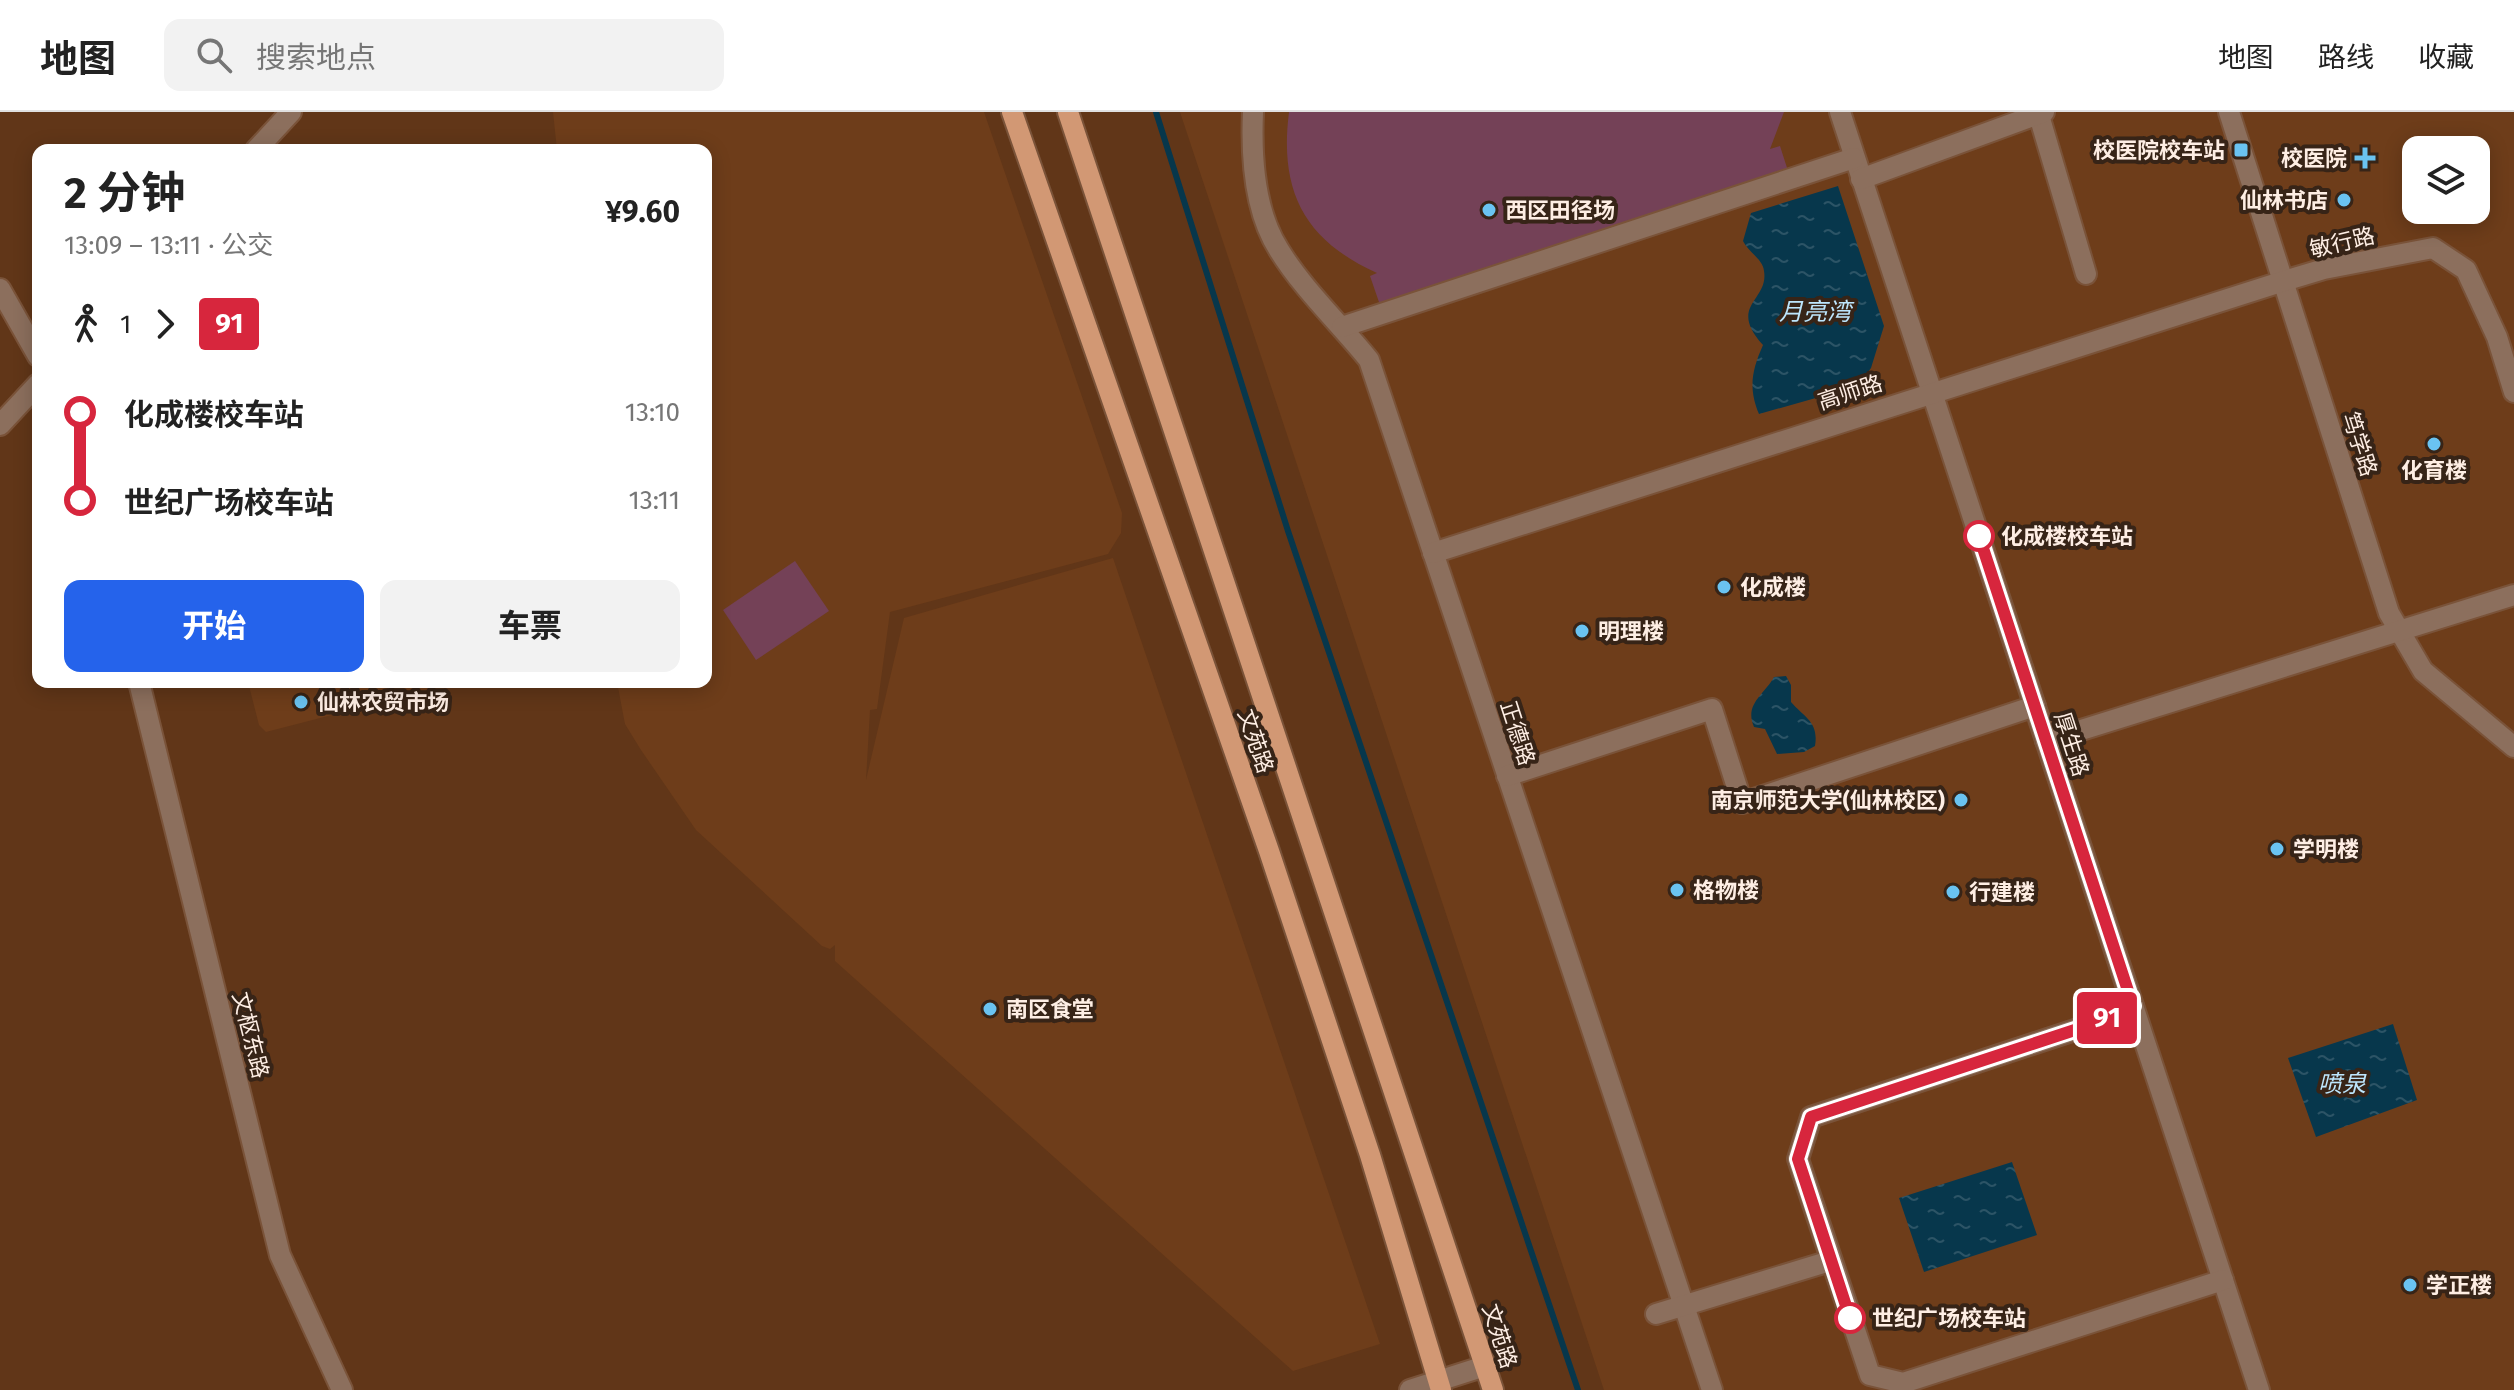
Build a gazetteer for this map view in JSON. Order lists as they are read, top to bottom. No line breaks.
{"streets":{"main road":["文苑路"],"street":["敏行路","高师路","笃学路","正德路","厚生路","文枢东路"]},"crossings":[["敏行路","高师路"],["敏行路","笃学路"],["高师路","笃学路"],["高师路","正德路"],["高师路","厚生路"]],"water":["月亮湾","喷泉"],"places":{"transit":["校医院校车站"],"health":["校医院"],"other":["仙林书店","西区田径场","化育楼","化成楼校车站","化成楼","明理楼","仙林农贸市场","南京师范大学(仙林校区)","学明楼","格物楼","行建楼","南区食堂","学正楼","世纪广场校车站"]},"lines":["bus line 91"],"page":{"header":"地图","search":"搜索地点","nav":["地图","路线","收藏"],"on_map":"91","heading":["2 分钟","13:09 – 13:11 · 公交","¥9.60"],"legs":["1","91"],"list":[{"name":"化成楼校车站","value":"13:10"},{"name":"世纪广场校车站","value":"13:11"}],"buttons":["开始","车票"]}}
